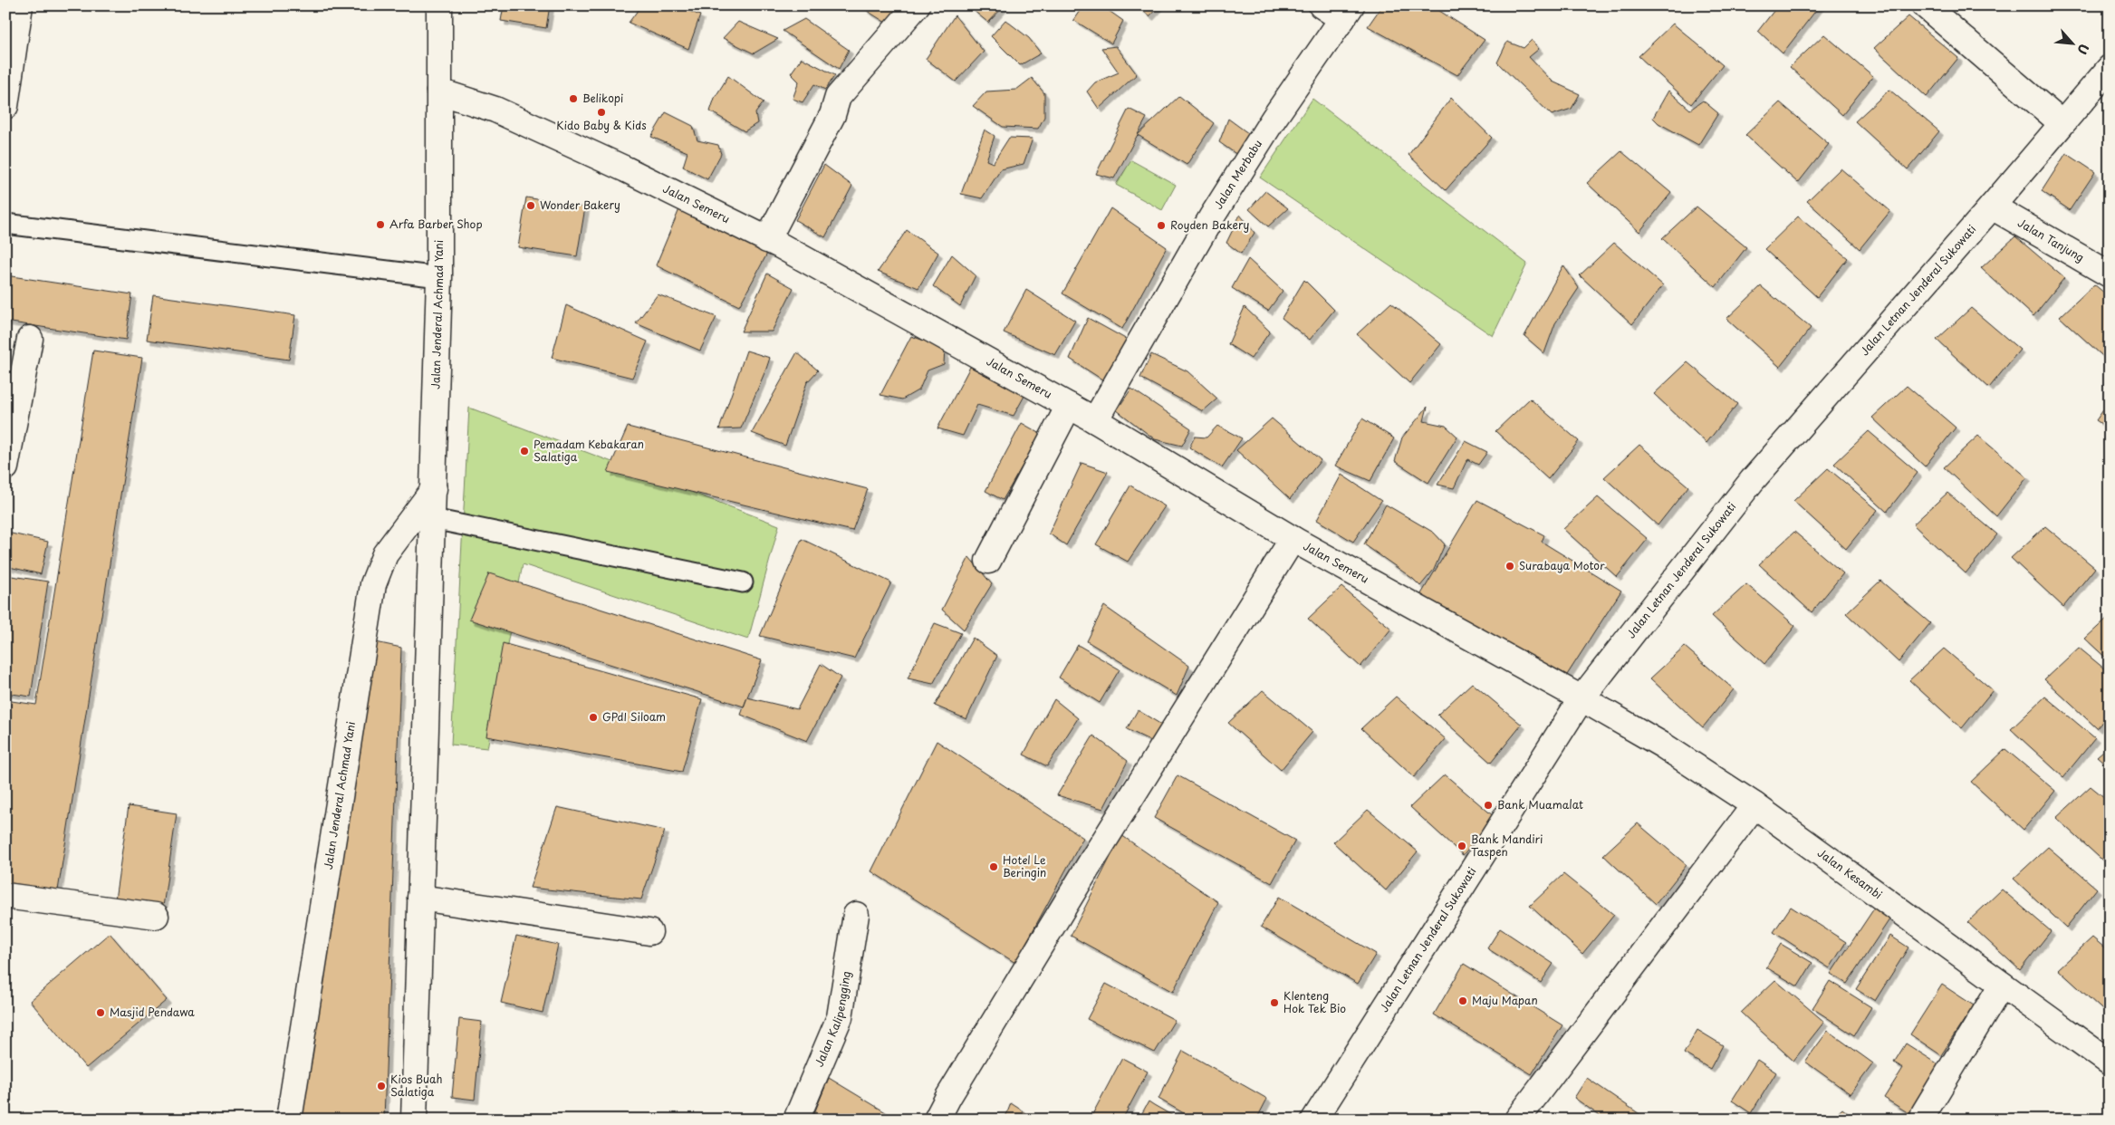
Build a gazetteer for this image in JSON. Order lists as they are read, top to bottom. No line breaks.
{"streets":{"street":["Jalan Merbabu","Jalan Semeru","Jalan Tanjung","Jalan Letnan Jenderal Sukowati","Jalan Jenderal Achmad Yani","Jalan Kesambi","Jalan Kalipengging"]},"crossings":[["Jalan Merbabu","Jalan Semeru"],["Jalan Semeru","Jalan Letnan Jenderal Sukowati"],["Jalan Semeru","Jalan Jenderal Achmad Yani"],["Jalan Semeru","Jalan Kesambi"],["Jalan Tanjung","Jalan Letnan Jenderal Sukowati"],["Jalan Letnan Jenderal Sukowati","Jalan Kesambi"]],"places":["Belikopi","Kido Baby & Kids","Wonder Bakery","Arfa Barber Shop","Royden Bakery","Pemadam Kebakaran Salatiga","Surabaya Motor","GPdI Siloam","Bank Muamalat","Bank Mandiri Taspen","Hotel Le Beringin","Maju Mapan","Klenteng Hok Tek Bio","Masjid Pendawa","Kios Buah Salatiga"],"north":"bottom right"}
